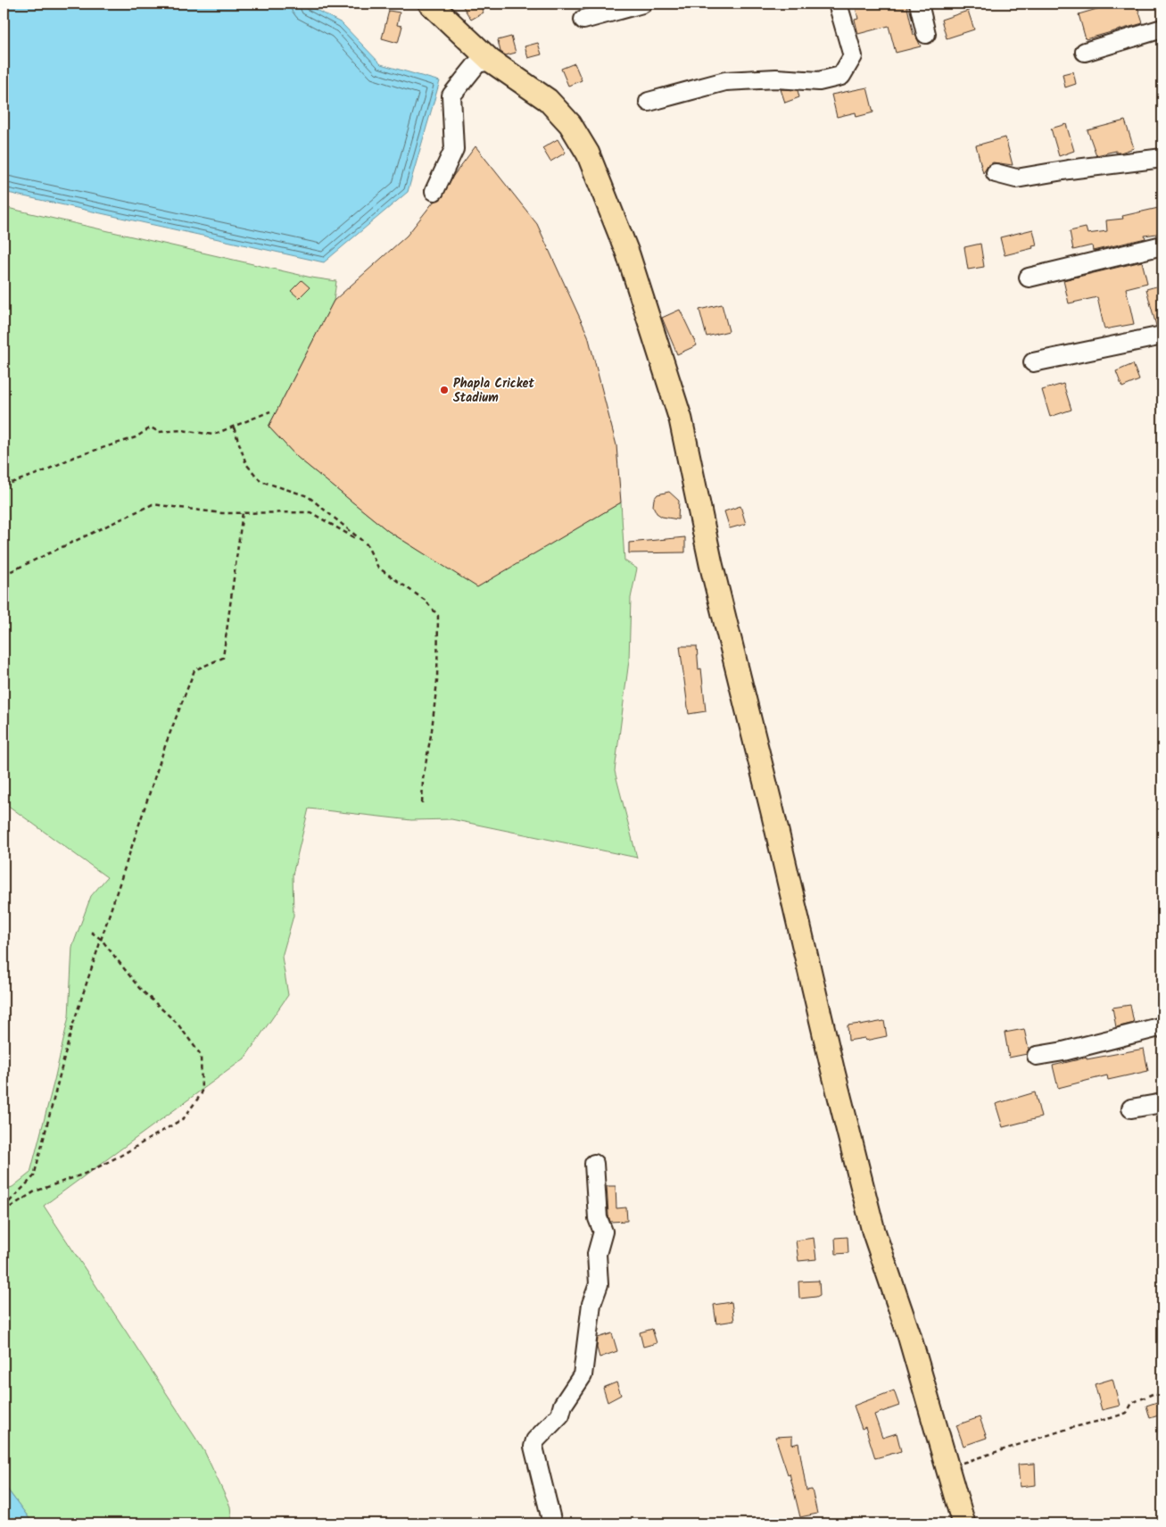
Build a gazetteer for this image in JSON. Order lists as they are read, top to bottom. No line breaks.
{"places":["Phapla Cricket Stadium"]}
